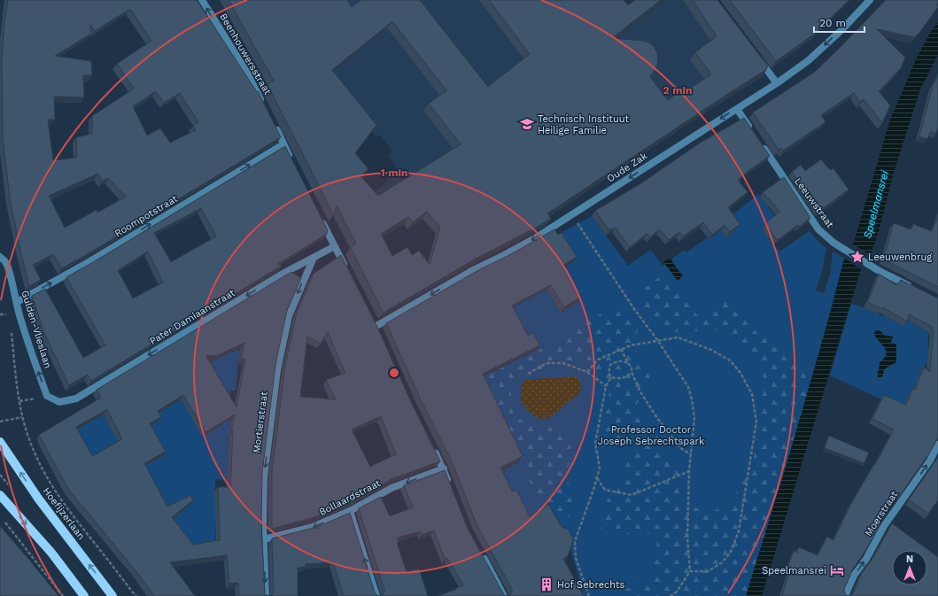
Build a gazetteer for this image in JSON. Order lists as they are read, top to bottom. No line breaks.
{"streets":{"main road":["Hoefijzerlaan"],"street":["Beenhouwersstraat","Oude Zak","Leeuwstraat","Roompotstraat","Pater Damiaanstraat","Gulden-Vlieslaan","Mortierstraat","Bollaardstraat","Moerstraat"]},"crossings":[["Roompotstraat","Gulden-Vlieslaan"],["Pater Damiaanstraat","Gulden-Vlieslaan"],["Pater Damiaanstraat","Mortierstraat"],["Mortierstraat","Bollaardstraat"]],"one_way":["Beenhouwersstraat","Oude Zak","Roompotstraat","Pater Damiaanstraat","Gulden-Vlieslaan","Mortierstraat","Bollaardstraat","Moerstraat"],"water":["Speelmansrei"],"parks":["Professor Doctor Joseph Sebrechtspark"],"places":{"school or university":["Technisch Instituut Heilige Familie"],"place":["Leeuwenbrug"],"hotel":["Speelmansrei"],"building":["Hof Sebrechts"]},"scale_bar":"20 m","north":"top","rings":["2 min","1 min"]}
